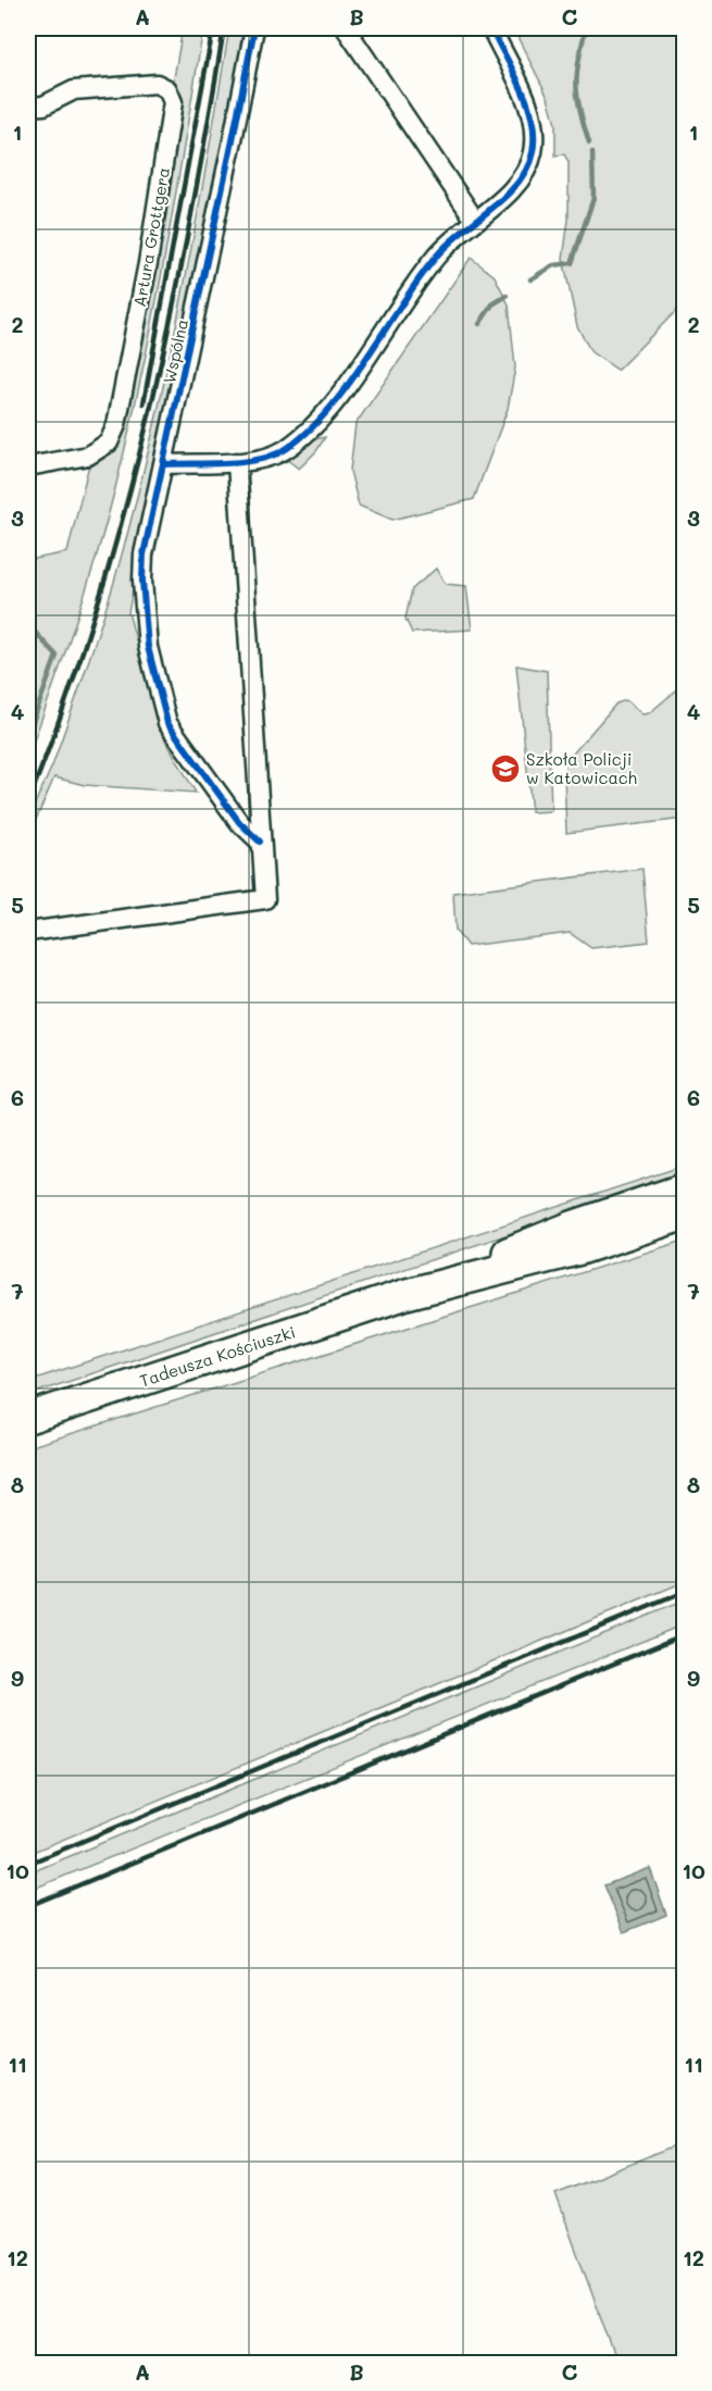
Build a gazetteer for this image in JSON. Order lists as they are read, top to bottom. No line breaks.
{"streets":{"main road":["Tadeusza Kościuszki"],"street":["Artura Grottgera","Wspólna"]},"places":{"school or university":["Szkoła Policji w Katowicach"]},"grid":{"columns":["A","B","C"],"rows":["1","2","3","4","5","6","7","8","9","10","11","12"]}}
